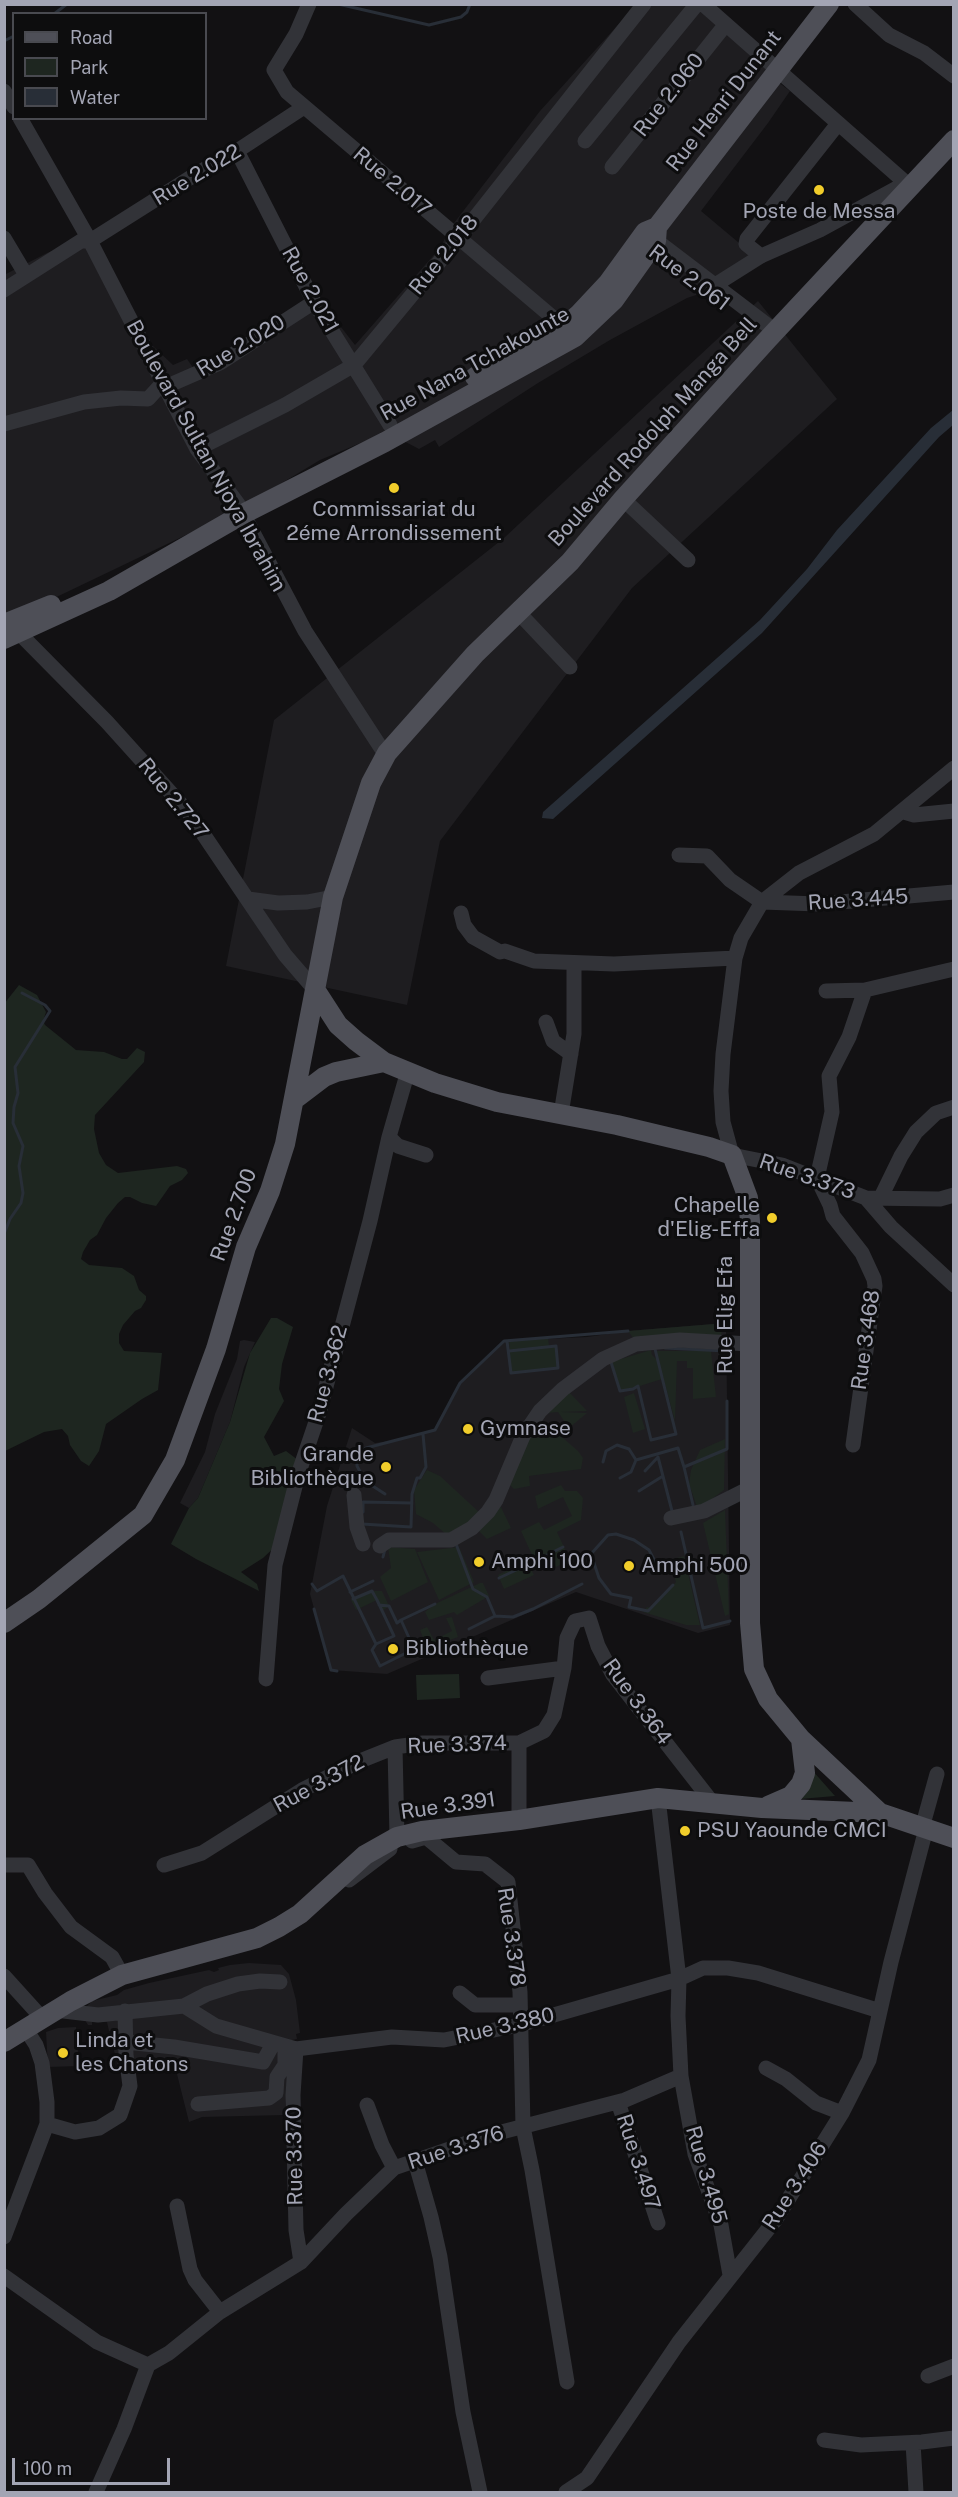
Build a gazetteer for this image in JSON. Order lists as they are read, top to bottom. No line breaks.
{"streets":{"main road":["Rue Henri Dunant","Rue Nana Tchakounte","Boulevard Rodolph Manga Bell","Rue 2.700","Rue Elig Efa","Rue 3.391"],"street":["Rue 2.060","Rue 2.022","Rue 2.017","Rue 2.018","Rue 2.061","Rue 2.021","Rue 2.020","Boulevard Sultan Njoya Ibrahim","Rue 2.727","Rue 3.445","Rue 3.373","Rue 3.468","Rue 3.362","Rue 3.364","Rue 3.374","Rue 3.372","Rue 3.378","Rue 3.380","Rue 3.376","Rue 3.370","Rue 3.497","Rue 3.495","Rue 3.406"]},"crossings":[["Rue Henri Dunant","Rue 2.061"],["Rue Henri Dunant","Rue Nana Tchakounte"],["Rue 2.022","Rue 2.017"],["Rue 2.022","Rue 2.021"],["Rue 2.022","Boulevard Sultan Njoya Ibrahim"],["Rue 2.017","Rue 2.018"],["Rue 2.017","Rue Nana Tchakounte"],["Rue 2.018","Rue 2.021"],["Rue 2.018","Boulevard Sultan Njoya Ibrahim"],["Rue 2.061","Rue Nana Tchakounte"],["Rue 2.061","Boulevard Rodolph Manga Bell"],["Rue 2.021","Rue 2.020"],["Rue 2.021","Rue Nana Tchakounte"],["Rue 2.020","Boulevard Sultan Njoya Ibrahim"],["Rue Nana Tchakounte","Boulevard Sultan Njoya Ibrahim"],["Rue Nana Tchakounte","Rue 2.727"],["Boulevard Rodolph Manga Bell","Boulevard Sultan Njoya Ibrahim"],["Boulevard Rodolph Manga Bell","Rue 2.700"],["Boulevard Sultan Njoya Ibrahim","Rue 2.700"],["Rue 2.727","Rue 2.700"],["Rue 3.373","Rue Elig Efa"],["Rue 3.373","Rue 3.468"],["Rue Elig Efa","Rue 3.391"],["Rue Elig Efa","Rue 3.406"],["Rue 3.364","Rue 3.374"],["Rue 3.364","Rue 3.391"],["Rue 3.374","Rue 3.372"],["Rue 3.374","Rue 3.391"],["Rue 3.372","Rue 3.391"],["Rue 3.391","Rue 3.378"],["Rue 3.378","Rue 3.380"],["Rue 3.378","Rue 3.376"],["Rue 3.380","Rue 3.370"],["Rue 3.380","Rue 3.406"],["Rue 3.376","Rue 3.370"],["Rue 3.376","Rue 3.497"],["Rue 3.376","Rue 3.495"],["Rue 3.495","Rue 3.406"]],"places":["Poste de Messa","Commissariat du 2éme Arrondissement","Chapelle d'Elig-Effa","Gymnase","Grande Bibliothèque","Amphi 100","Amphi 500","Bibliothèque","PSU Yaounde CMCI","Linda et les Chatons"],"legend":["Road","Park","Water"],"scale_bar":"100 m"}
